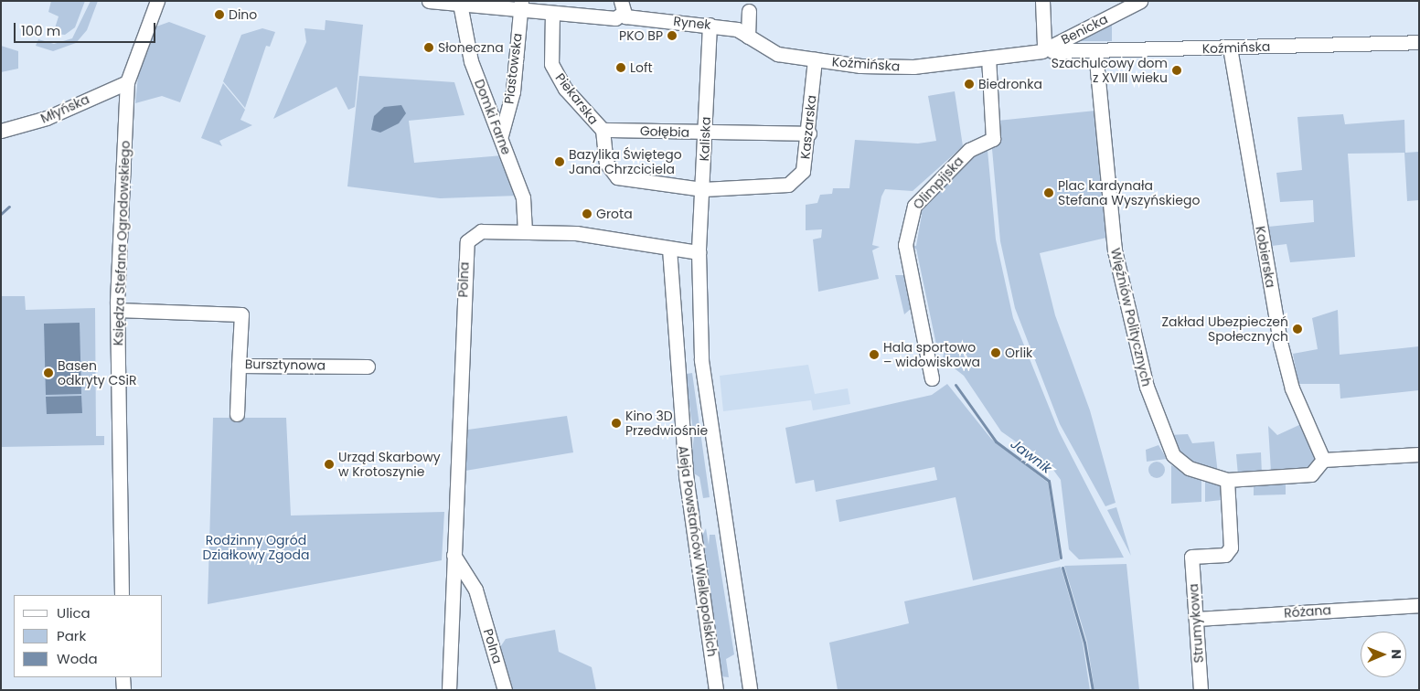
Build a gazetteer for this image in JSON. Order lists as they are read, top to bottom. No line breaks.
{"streets":{"street":["Rynek","Benicka","Koźmińska","Piastowska","Piekarska","Młyńska","Domki Farne","Kaszarska","Gołębia","Kaliska","Olimpijska","Księdza Stefana Ogrodowskiego","Kobierska","Polna","Więźniów Politycznych","Bursztynowa","Aleja Powstańców Wielkopolskich","Różana","Strumykowa"]},"crossings":[["Rynek","Koźmińska"],["Rynek","Piastowska"],["Rynek","Piekarska"],["Rynek","Domki Farne"],["Rynek","Kaliska"],["Benicka","Koźmińska"],["Koźmińska","Kaszarska"],["Koźmińska","Olimpijska"],["Koźmińska","Kobierska"],["Koźmińska","Więźniów Politycznych"],["Piastowska","Domki Farne"],["Piekarska","Kaszarska"],["Piekarska","Gołębia"],["Młyńska","Księdza Stefana Ogrodowskiego"],["Domki Farne","Polna"],["Kaszarska","Gołębia"],["Kaszarska","Kaliska"],["Gołębia","Kaliska"],["Kaliska","Polna"],["Księdza Stefana Ogrodowskiego","Bursztynowa"],["Kobierska","Więźniów Politycznych"],["Polna","Aleja Powstańców Wielkopolskich"],["Więźniów Politycznych","Strumykowa"],["Różana","Strumykowa"]],"water":["Jawnik"],"parks":["Rodzinny Ogród Działkowy Zgoda"],"places":["Dino","PKO BP","Słoneczna","Loft","Szachulcowy dom z XVIII wieku","Biedronka","Bazylika Świętego Jana Chrzciciela","Plac kardynała Stefana Wyszyńskiego","Grota","Zakład Ubezpieczeń Społecznych","Orlik","Hala sportowo – widowiskowa","Basen odkryty CSiR","Kino 3D Przedwiośnie","Urząd Skarbowy w Krotoszynie"],"legend":["Ulica","Park","Woda"],"scale_bar":"100 m","north":"right"}
